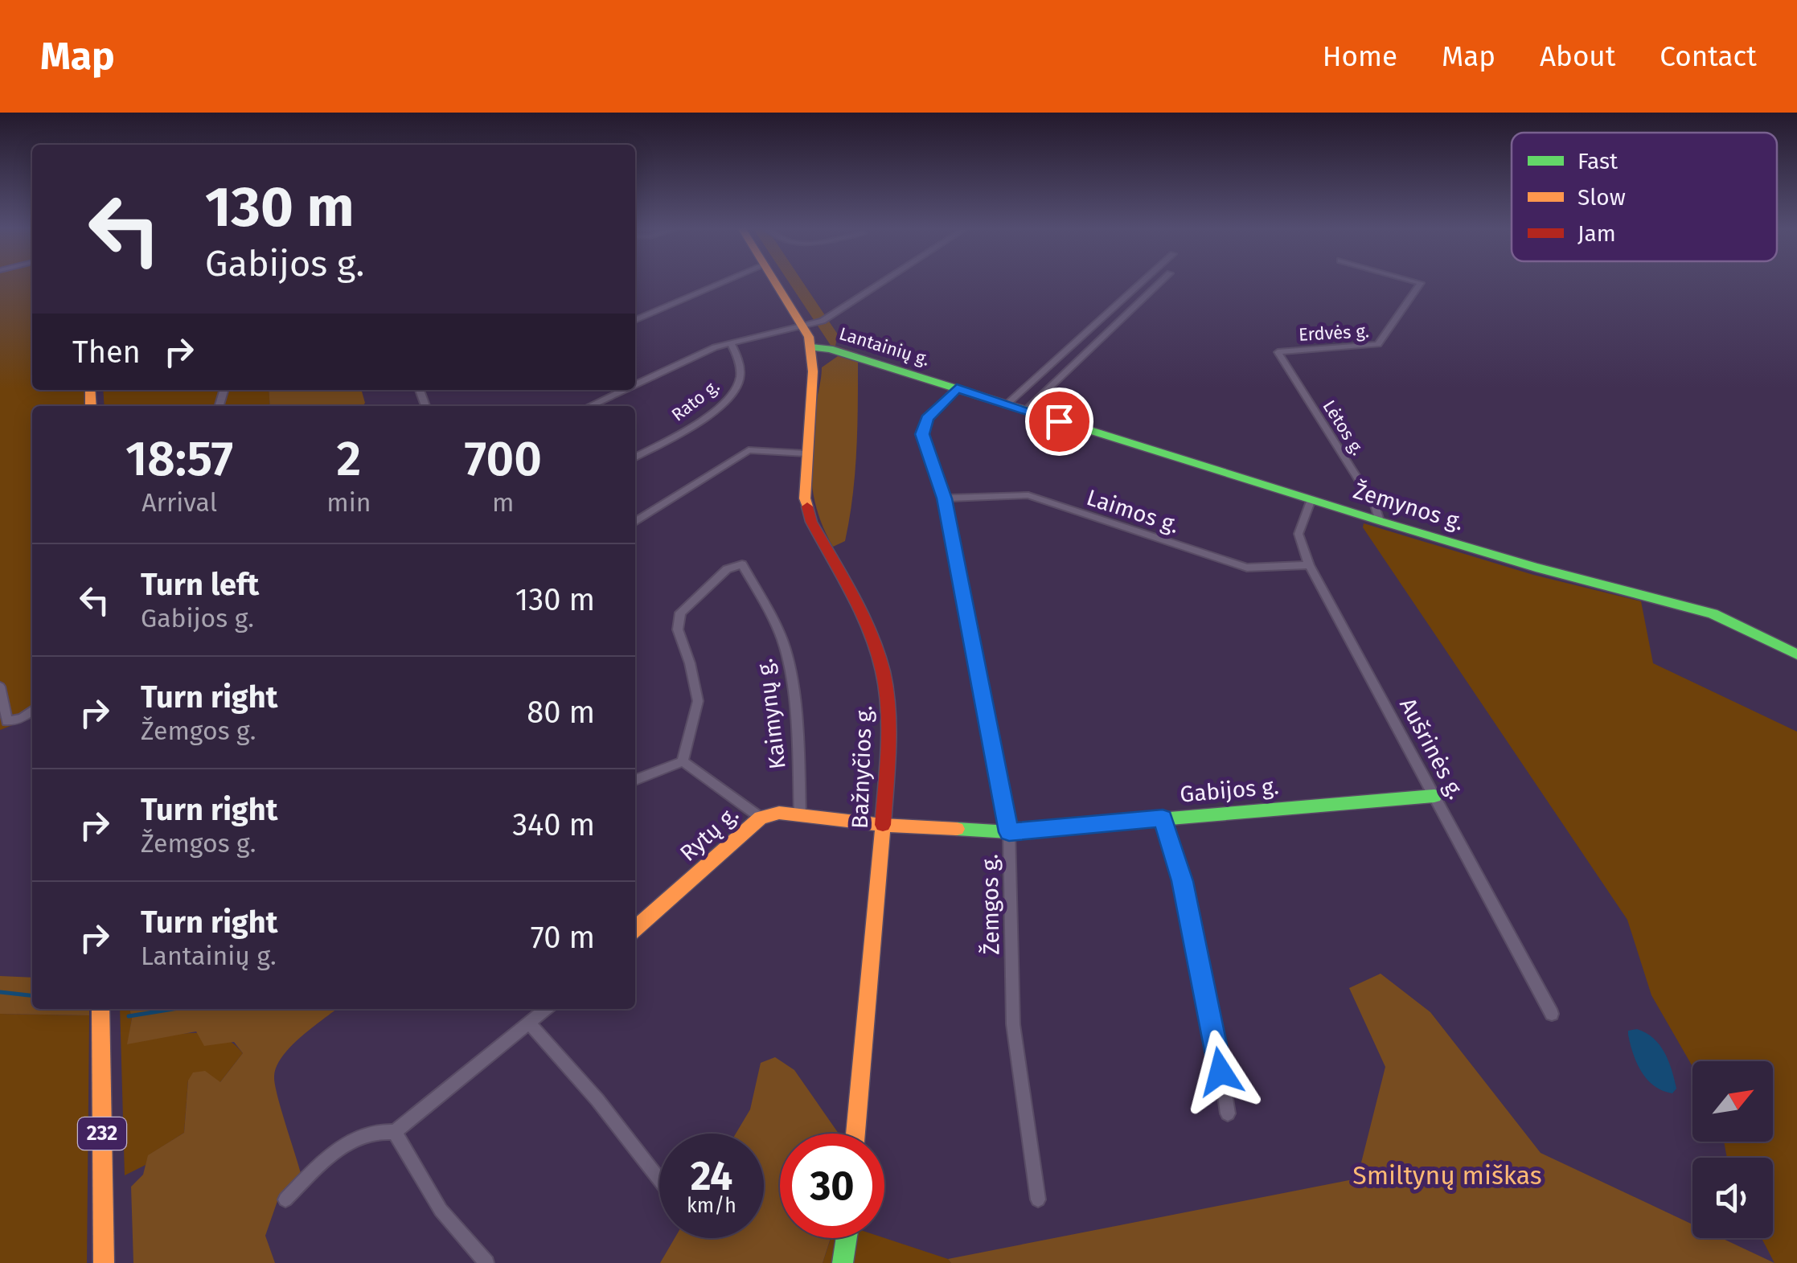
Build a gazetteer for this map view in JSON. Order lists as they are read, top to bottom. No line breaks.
{"streets":{"street":["Erdvės g.","Lantainių g.","Rato g.","Lėtos g.","Žemynos g.","Laimos g.","Kaimynų g.","Aušrinės g.","Bažnyčios g.","Gabijos g.","Rytų g.","Žemgos g.","232"]},"crossings":[["Erdvės g.","Lėtos g."],["Lantainių g.","Žemynos g."],["Lantainių g.","Bažnyčios g."],["Lantainių g.","Žemgos g."],["Rato g.","Bažnyčios g."],["Lėtos g.","Žemynos g."],["Žemynos g.","Aušrinės g."],["Laimos g.","Aušrinės g."],["Laimos g.","Žemgos g."],["Kaimynų g.","Rytų g."],["Aušrinės g.","Gabijos g."],["Bažnyčios g.","Gabijos g."],["Bažnyčios g.","Rytų g."],["Gabijos g.","Rytų g."],["Gabijos g.","Žemgos g."]],"parks":["Smiltynų miškas"],"legend":["Fast","Slow","Jam"],"north":"top right","page":{"header":"Map","nav":["Home","Map","About","Contact"],"turn":["130 m","Gabijos g."],"then":"Then","eta":["18:57","Arrival","2","min","700","m"],"list":[{"name":"Turn left","note":"Gabijos g.","value":"130 m"},{"name":"Turn right","note":"Žemgos g.","value":"80 m"},{"name":"Turn right","note":"Žemgos g.","value":"340 m"},{"name":"Turn right","note":"Lantainių g.","value":"70 m"}],"speed":"24 km/h","limit":"30"}}
